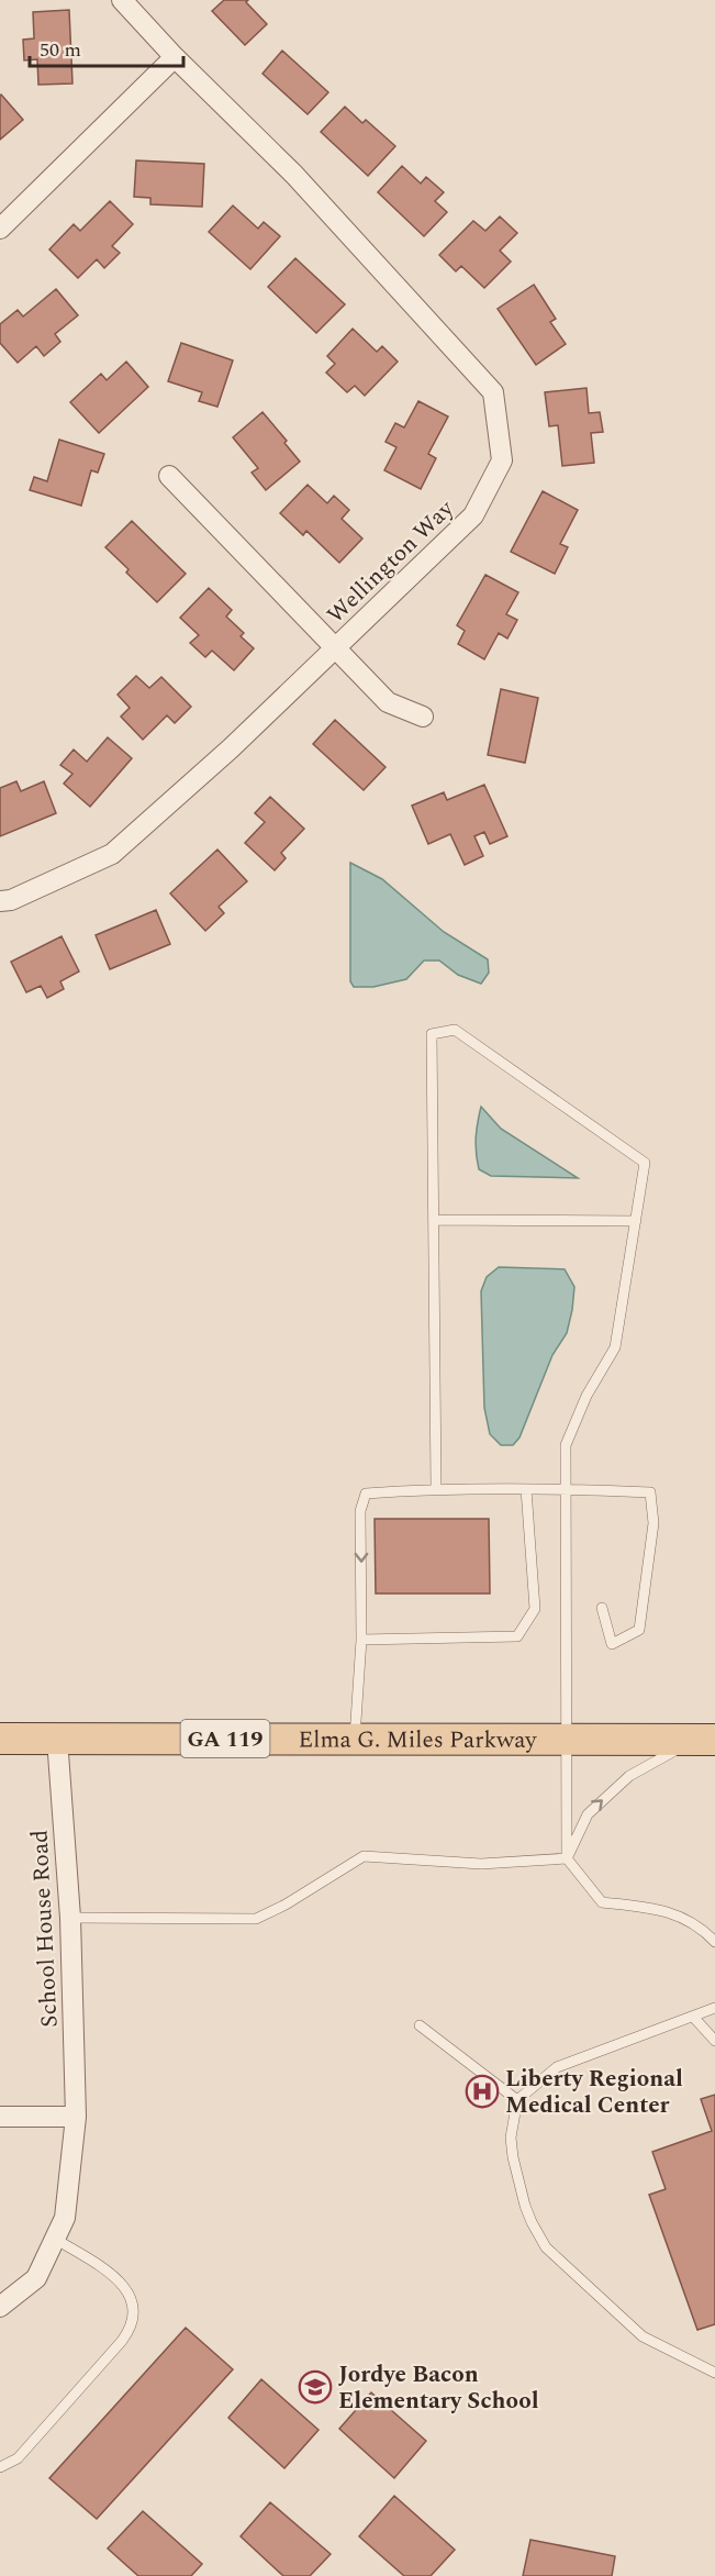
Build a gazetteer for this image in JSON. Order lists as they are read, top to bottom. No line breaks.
{"streets":{"main road":["GA 119","Elma G. Miles Parkway"],"street":["Wellington Way","School House Road"]},"crossings":[["Elma G. Miles Parkway","School House Road"]],"places":{"hospital":["Liberty Regional Medical Center"],"school or university":["Jordye Bacon Elementary School"]},"scale_bar":"50 m"}
